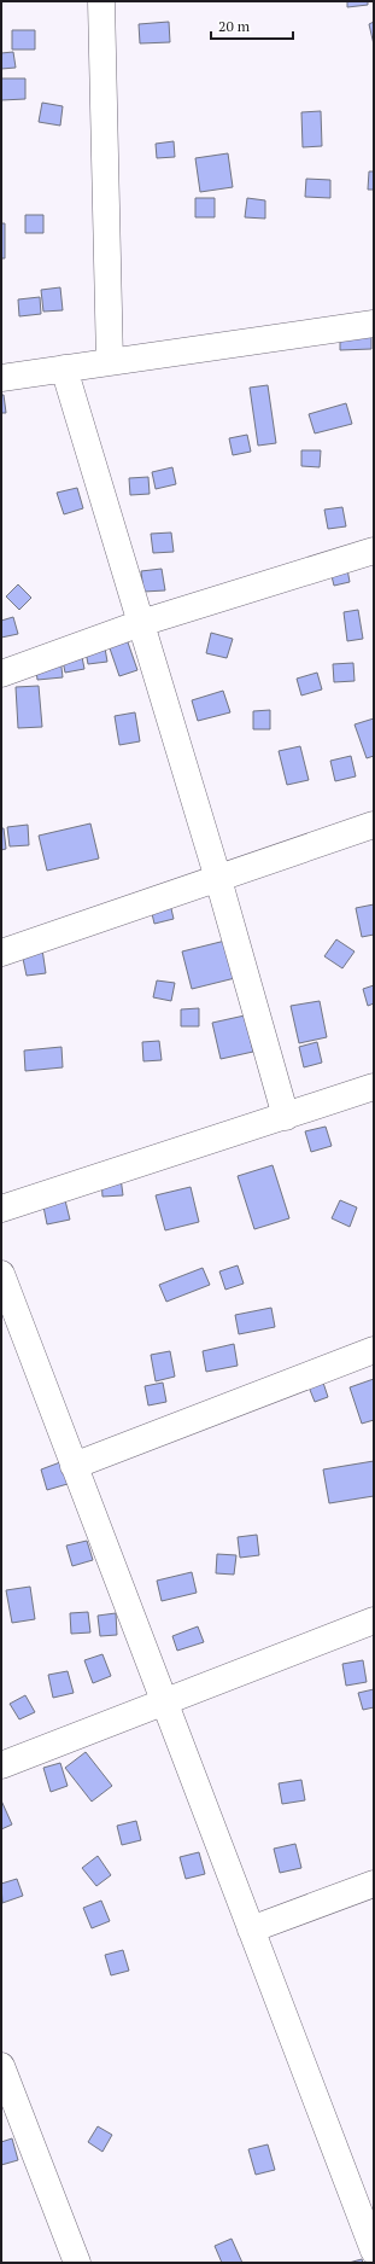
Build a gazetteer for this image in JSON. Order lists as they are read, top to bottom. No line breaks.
{"scale_bar":"20 m"}
